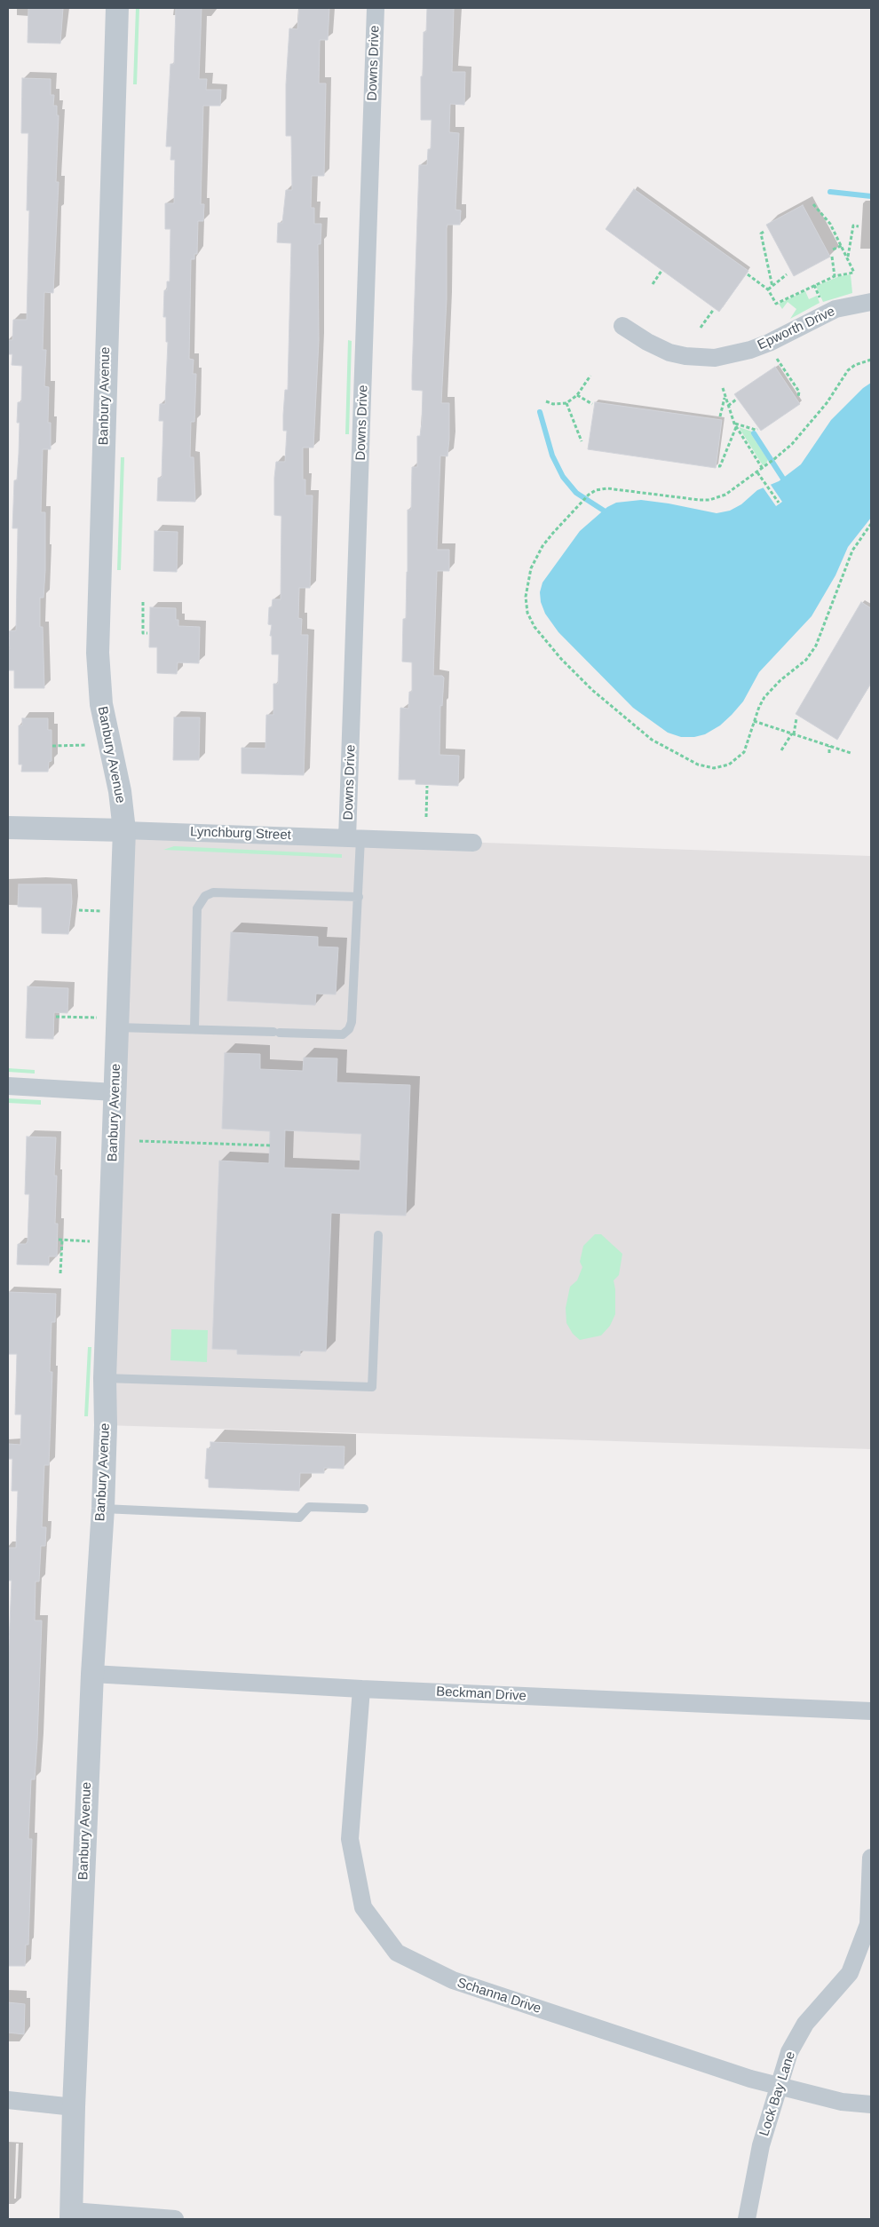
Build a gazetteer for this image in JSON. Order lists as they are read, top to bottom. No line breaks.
{"streets":{"street":["Downs Drive","Epworth Drive","Banbury Avenue","Lynchburg Street","Beckman Drive","Schanna Drive","Lock Bay Lane"]},"crossings":[["Downs Drive","Lynchburg Street"],["Banbury Avenue","Lynchburg Street"],["Banbury Avenue","Beckman Drive"],["Beckman Drive","Schanna Drive"],["Schanna Drive","Lock Bay Lane"]]}
